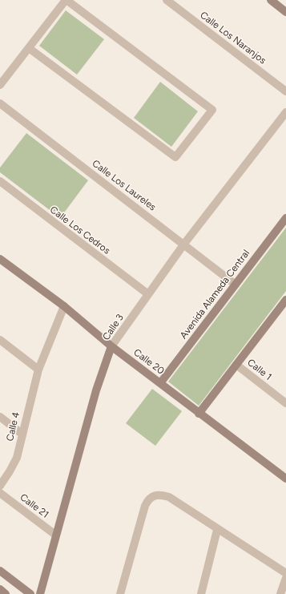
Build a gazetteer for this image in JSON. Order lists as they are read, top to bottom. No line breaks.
{"streets":{"street":["Calle Los Naranjos","Calle Los Laureles","Calle Los Cedros","Avenida Alameda Central","Calle 3","Calle 20","Calle 1","Calle 4","Calle 21"]},"crossings":[["Calle Los Laureles","Avenida Alameda Central"],["Calle Los Laureles","Calle 3"],["Calle Los Cedros","Calle 3"],["Avenida Alameda Central","Calle 20"],["Calle 3","Calle 20"],["Calle 3","Calle 21"],["Calle 20","Calle 4"]]}
